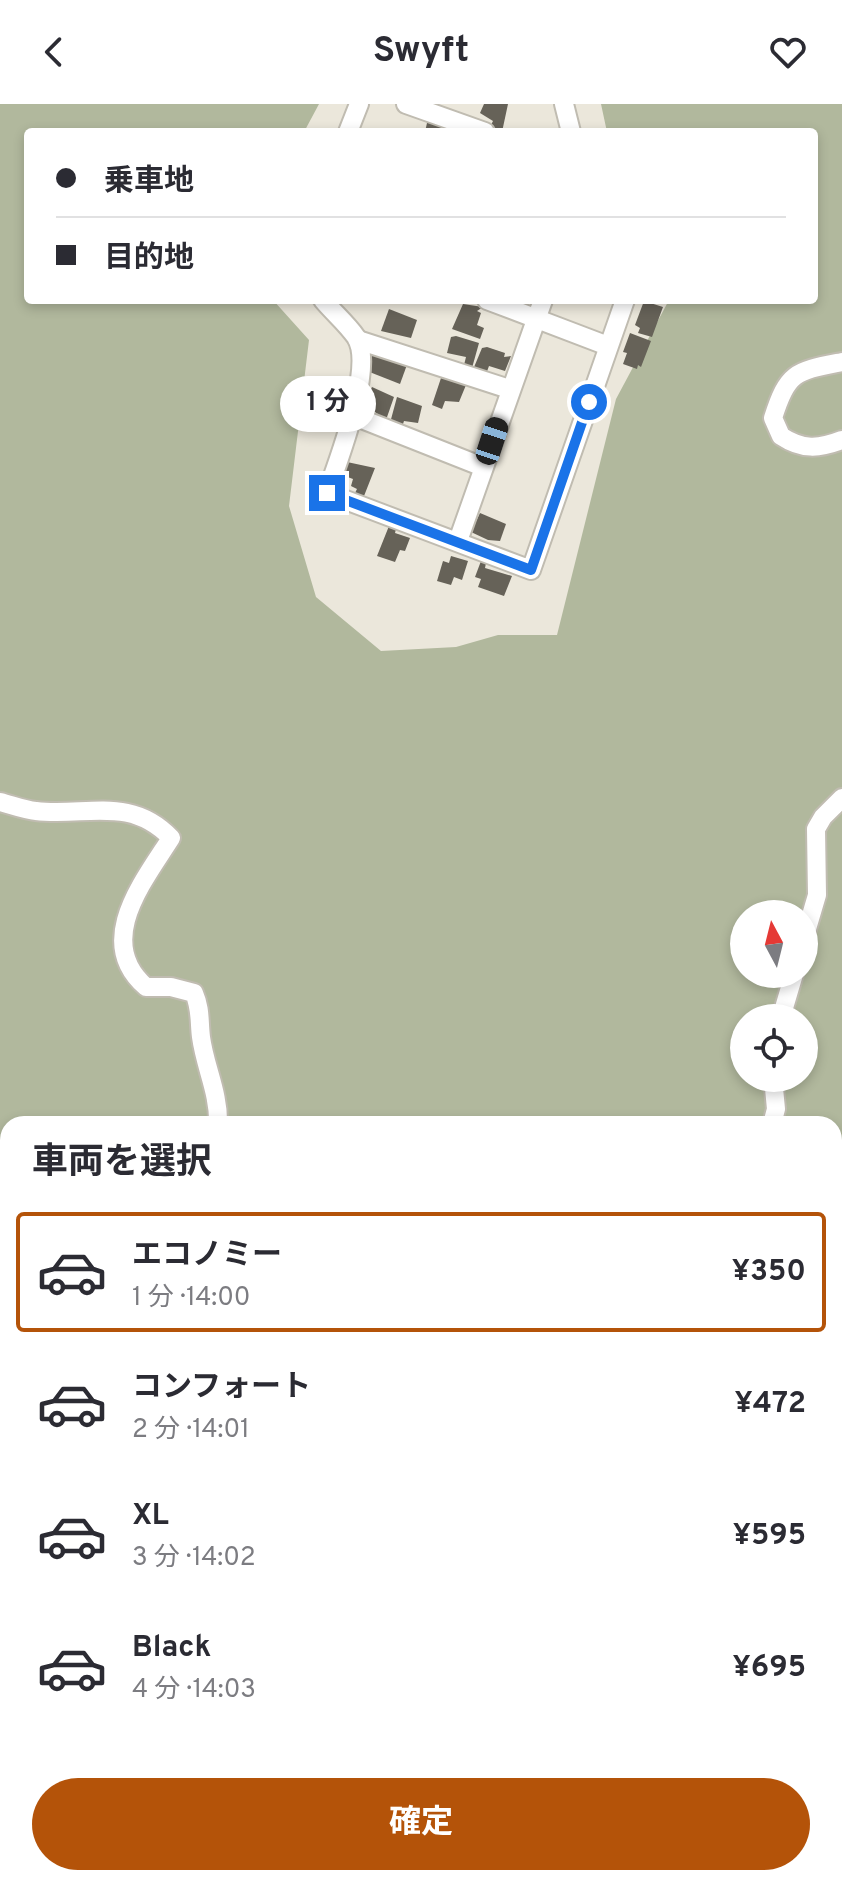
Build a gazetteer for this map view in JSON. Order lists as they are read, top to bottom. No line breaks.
{"north":"top","page":{"header":"Swyft","banner":["乗車地","目的地"],"bubble":"1 分","heading":"車両を選択","list":[{"name":"エコノミー","note":"1 分 · 14:00","value":"¥350"},{"name":"コンフォート","note":"2 分 · 14:01","value":"¥472"},{"name":"XL","note":"3 分 · 14:02","value":"¥595"},{"name":"Black","note":"4 分 · 14:03","value":"¥695"}],"buttons":"確定"}}
